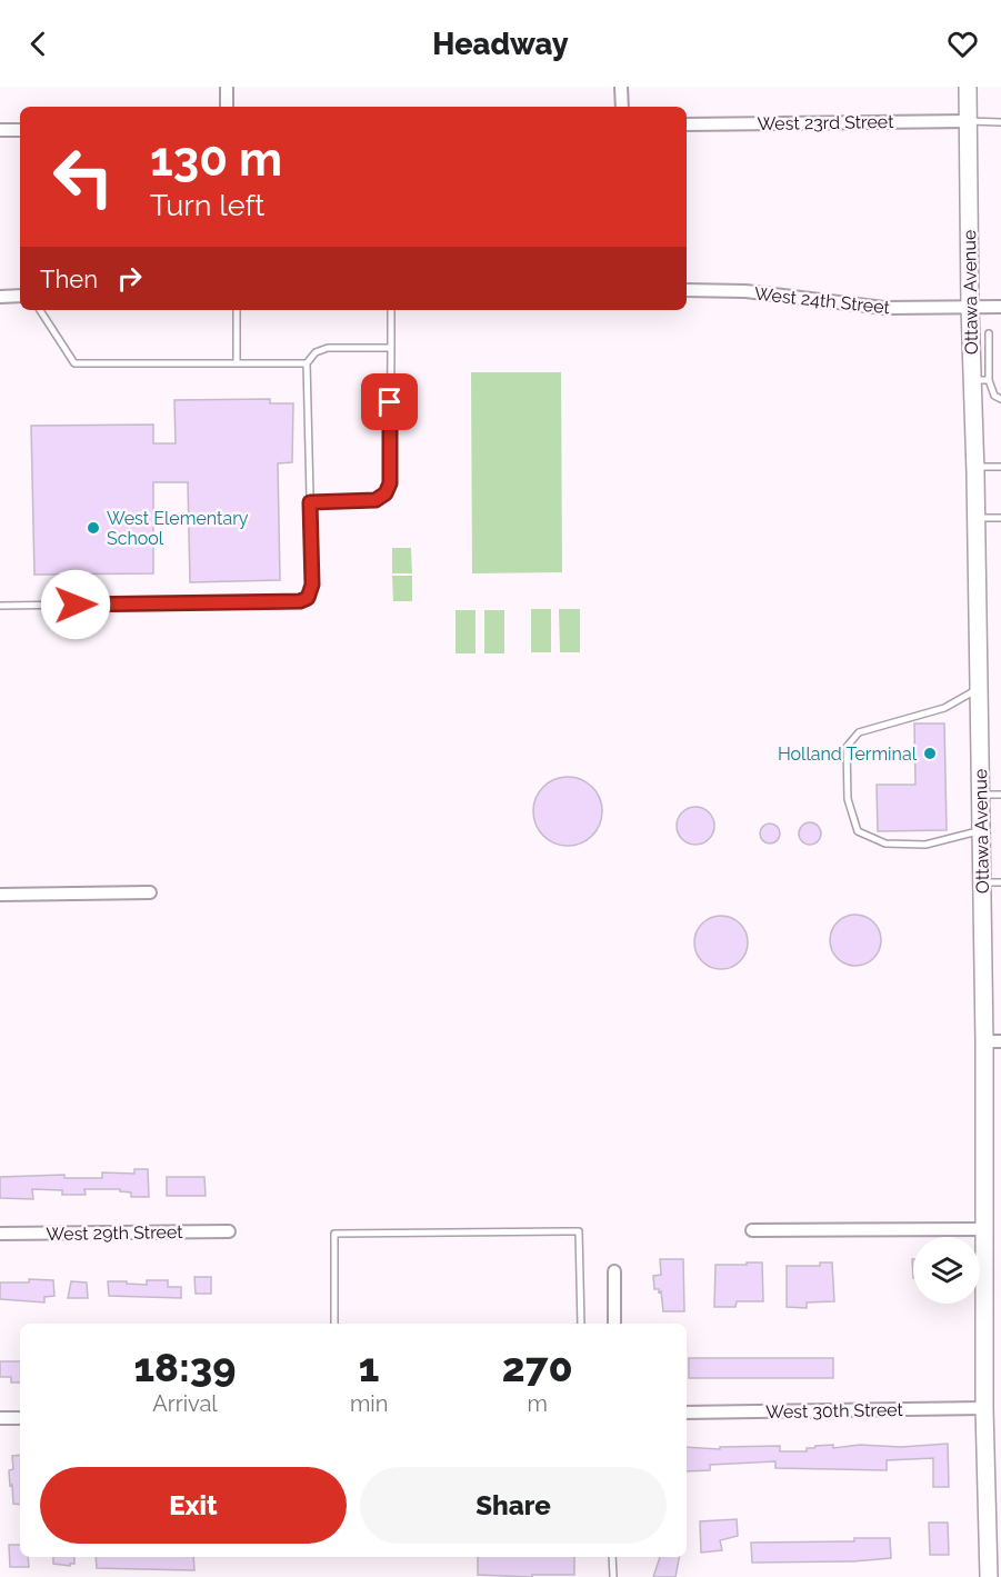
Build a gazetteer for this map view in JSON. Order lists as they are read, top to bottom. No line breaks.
{"streets":{"street":["West 23rd Street","Ottawa Avenue","West 24th Street","West 29th Street","West 30th Street"]},"crossings":[["West 23rd Street","Ottawa Avenue"],["Ottawa Avenue","West 24th Street"],["Ottawa Avenue","West 30th Street"]],"places":["West Elementary School","Holland Terminal"],"page":{"header":"Headway","turn":["130 m","Turn left"],"then":"Then","eta":["18:39","Arrival","1","min","270","m"],"buttons":["Exit","Share"]}}
